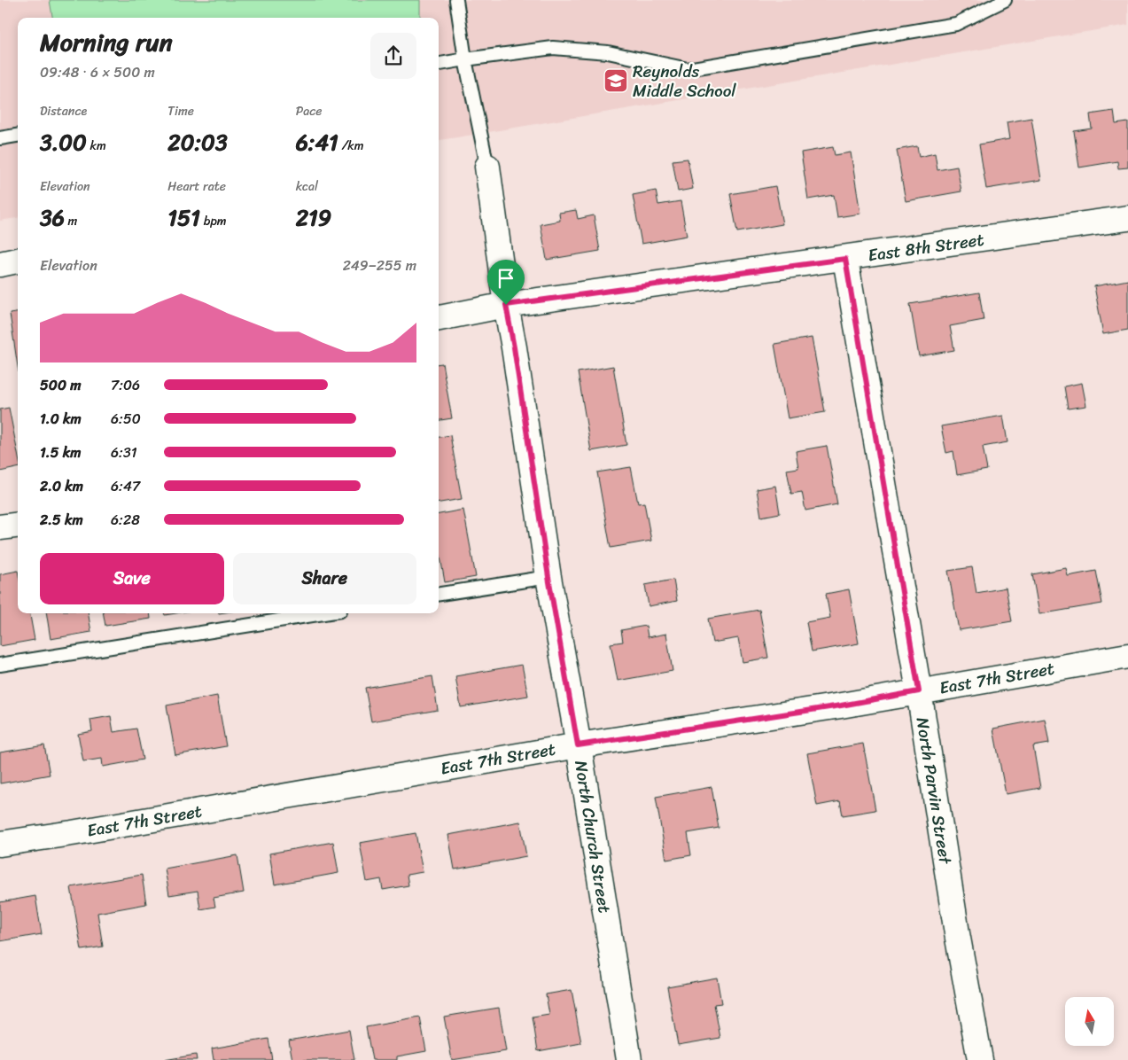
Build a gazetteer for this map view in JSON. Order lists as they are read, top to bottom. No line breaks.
{"streets":{"street":["East 8th Street","East 7th Street","North Parvin Street","North Church Street"]},"crossings":[["East 8th Street","North Parvin Street"],["East 8th Street","North Church Street"],["East 7th Street","North Parvin Street"],["East 7th Street","North Church Street"]],"places":{"school or university":["Reynolds Middle School"]},"north":"top","page":{"heading":["Morning run","09:48 · 6 × 500 m"],"stats":[["Distance","3.00 km"],["Time","20:03"],["Pace","6:41 /km"],["Elevation","36 m"],["Heart rate","151 bpm"],["kcal","219"]],"chart":["Elevation","249–255 m"],"list":[{"name":"500 m","note":"7:06"},{"name":"1.0 km","note":"6:50"},{"name":"1.5 km","note":"6:31"},{"name":"2.0 km","note":"6:47"},{"name":"2.5 km","note":"6:28"}],"buttons":["Save","Share"]}}
